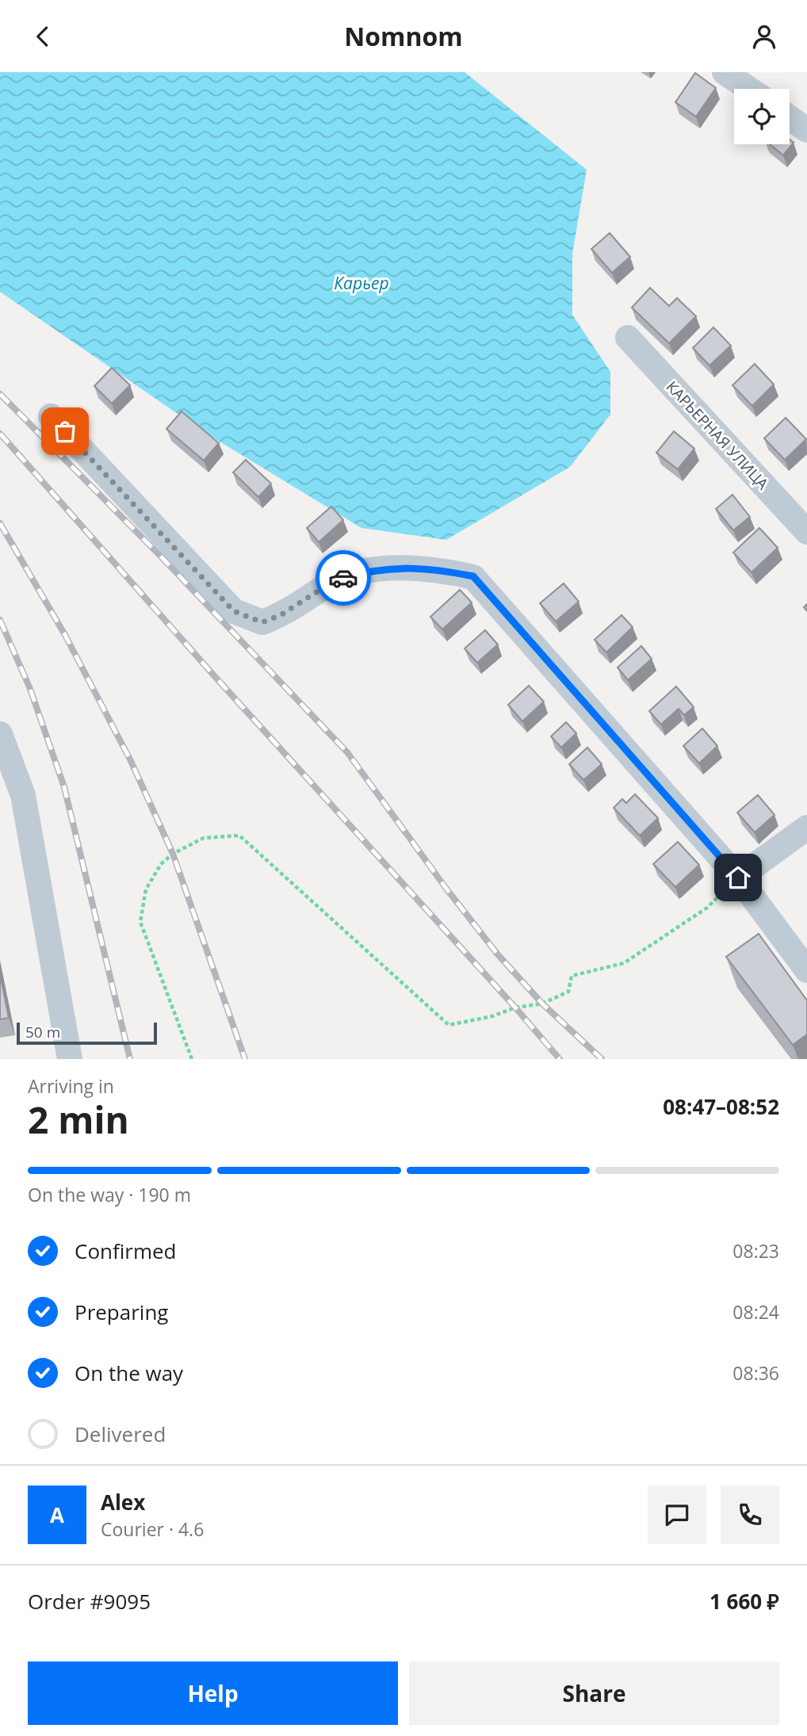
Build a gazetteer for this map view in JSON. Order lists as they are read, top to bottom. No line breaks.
{"streets":{"street":["КАРЬЕРНАЯ УЛИЦА"]},"water":["Карьер"],"scale_bar":"50 m","page":{"header":"Nomnom","scale":"50 m","heading":["2 min","Arriving in","08:47–08:52"],"panel":["Alex","Courier · 4.6","Order #9095","1 660 ₽"],"bar":"On the way · 190 m","list":[["Confirmed","08:23"],["Preparing","08:24"],["On the way","08:36"],"Delivered"],"round":"A","buttons":["Help","Share"]}}
